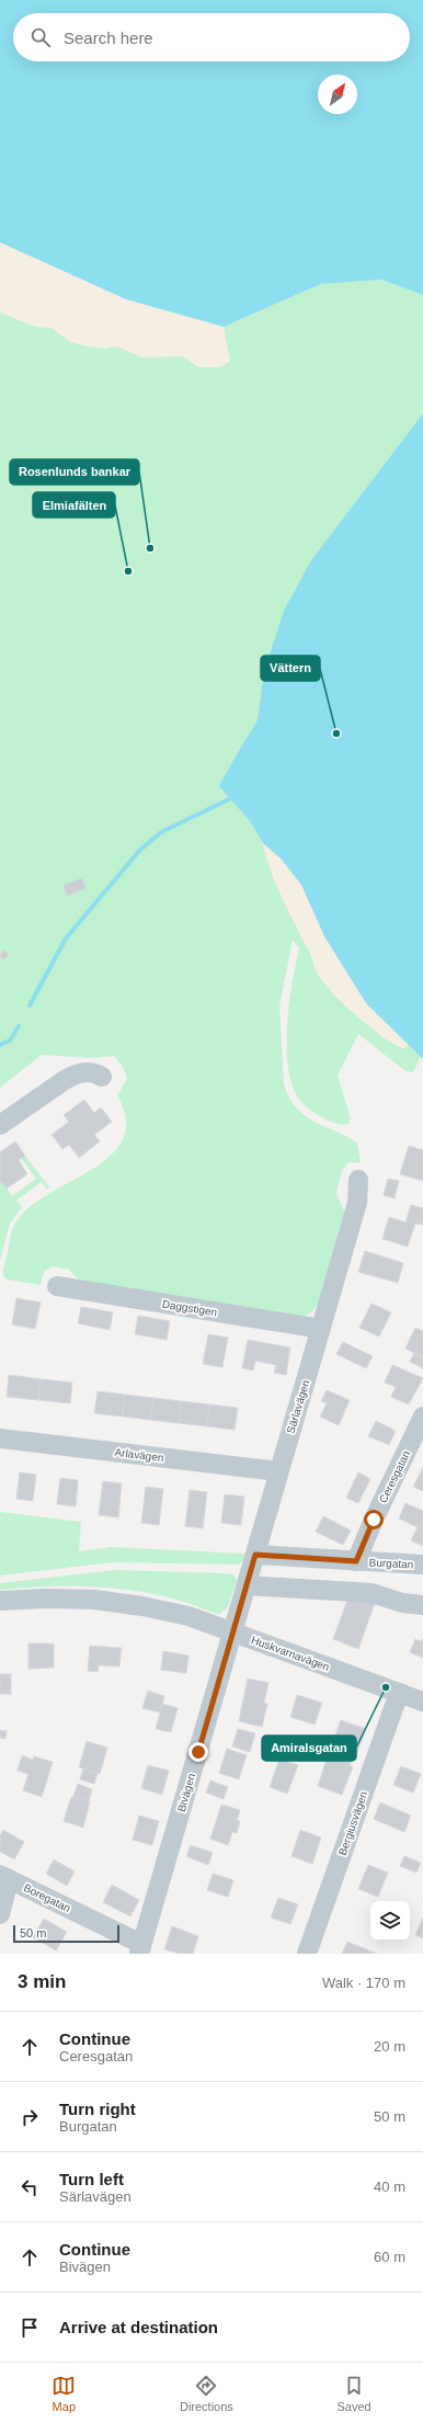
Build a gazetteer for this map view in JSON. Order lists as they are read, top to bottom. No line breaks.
{"streets":{"street":["Daggstigen","Särlavägen","Arlavägen","Ceresgatan","Burgatan","Huskvarnavägen","Bivägen","Bergiusvägen","Boregatan"]},"crossings":[["Daggstigen","Särlavägen"],["Särlavägen","Arlavägen"],["Särlavägen","Burgatan"],["Särlavägen","Huskvarnavägen"],["Särlavägen","Bivägen"],["Ceresgatan","Burgatan"],["Huskvarnavägen","Bivägen"],["Huskvarnavägen","Bergiusvägen"],["Bivägen","Boregatan"]],"places":["Rosenlunds bankar","Elmiafälten","Vättern","Amiralsgatan"],"scale_bar":"50 m","north":"top right","page":{"search":"Search here","scale":"50 m","heading":["3 min","Walk · 170 m"],"list":[["Continue","Ceresgatan","20 m"],["Turn right","Burgatan","50 m"],["Turn left","Särlavägen","40 m"],["Continue","Bivägen","60 m"],"Arrive at destination"],"nav":["Map","Directions","Saved"]}}
